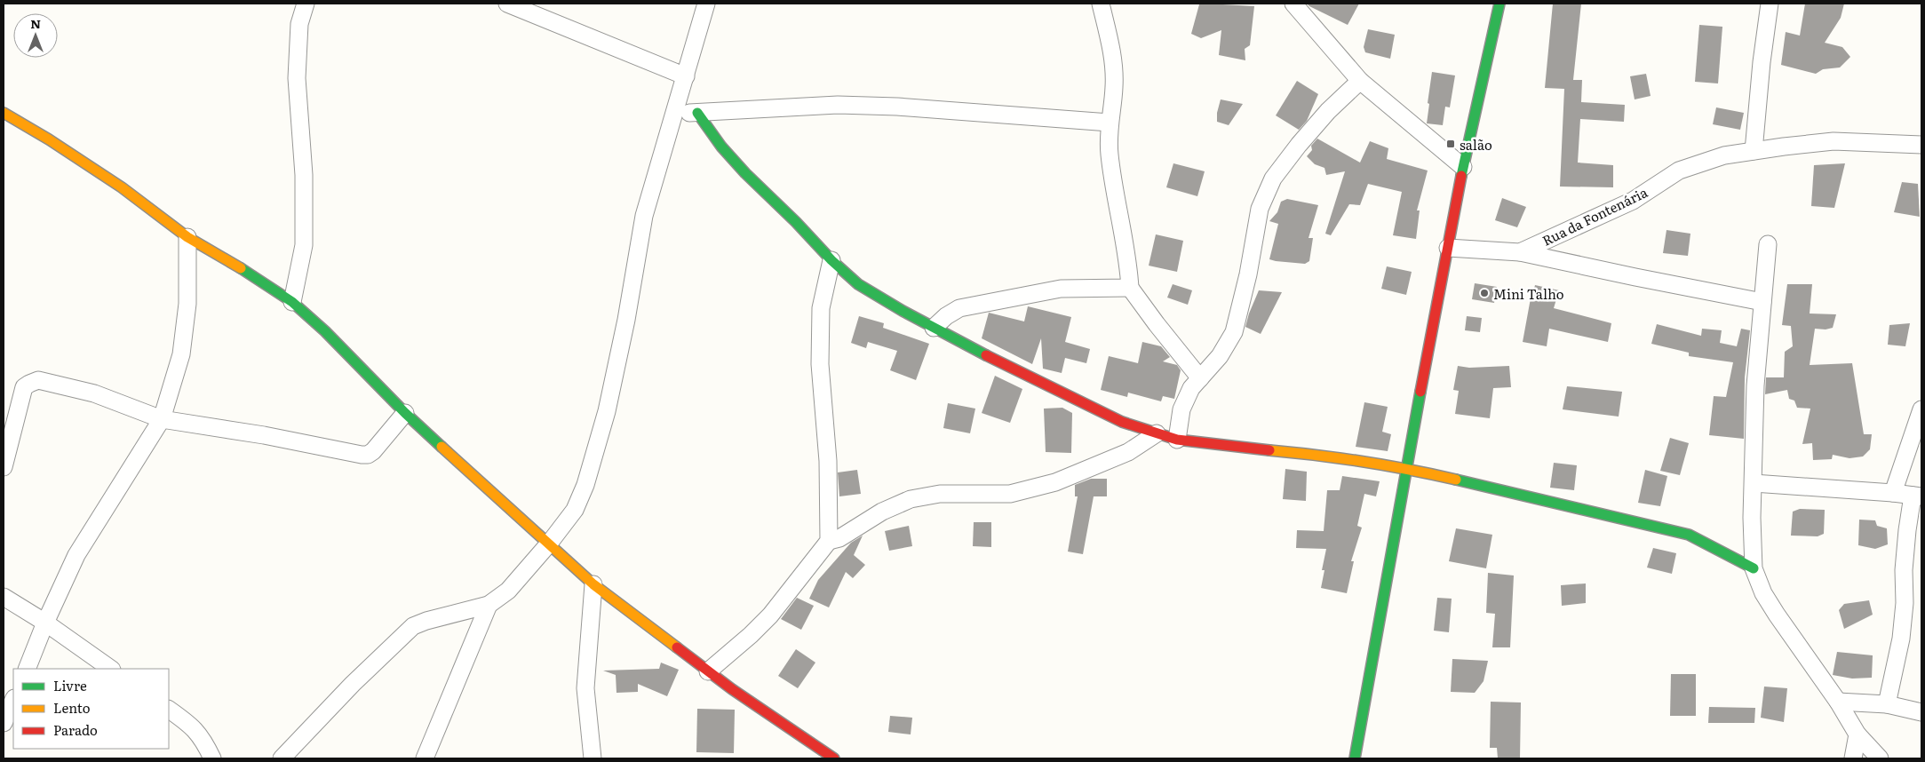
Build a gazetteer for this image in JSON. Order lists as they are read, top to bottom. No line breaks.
{"streets":{"street":["Rua da Fontenária"]},"places":{"transit":["salão"],"other":["Mini Talho"]},"legend":["Livre","Lento","Parado"],"north":"top"}
